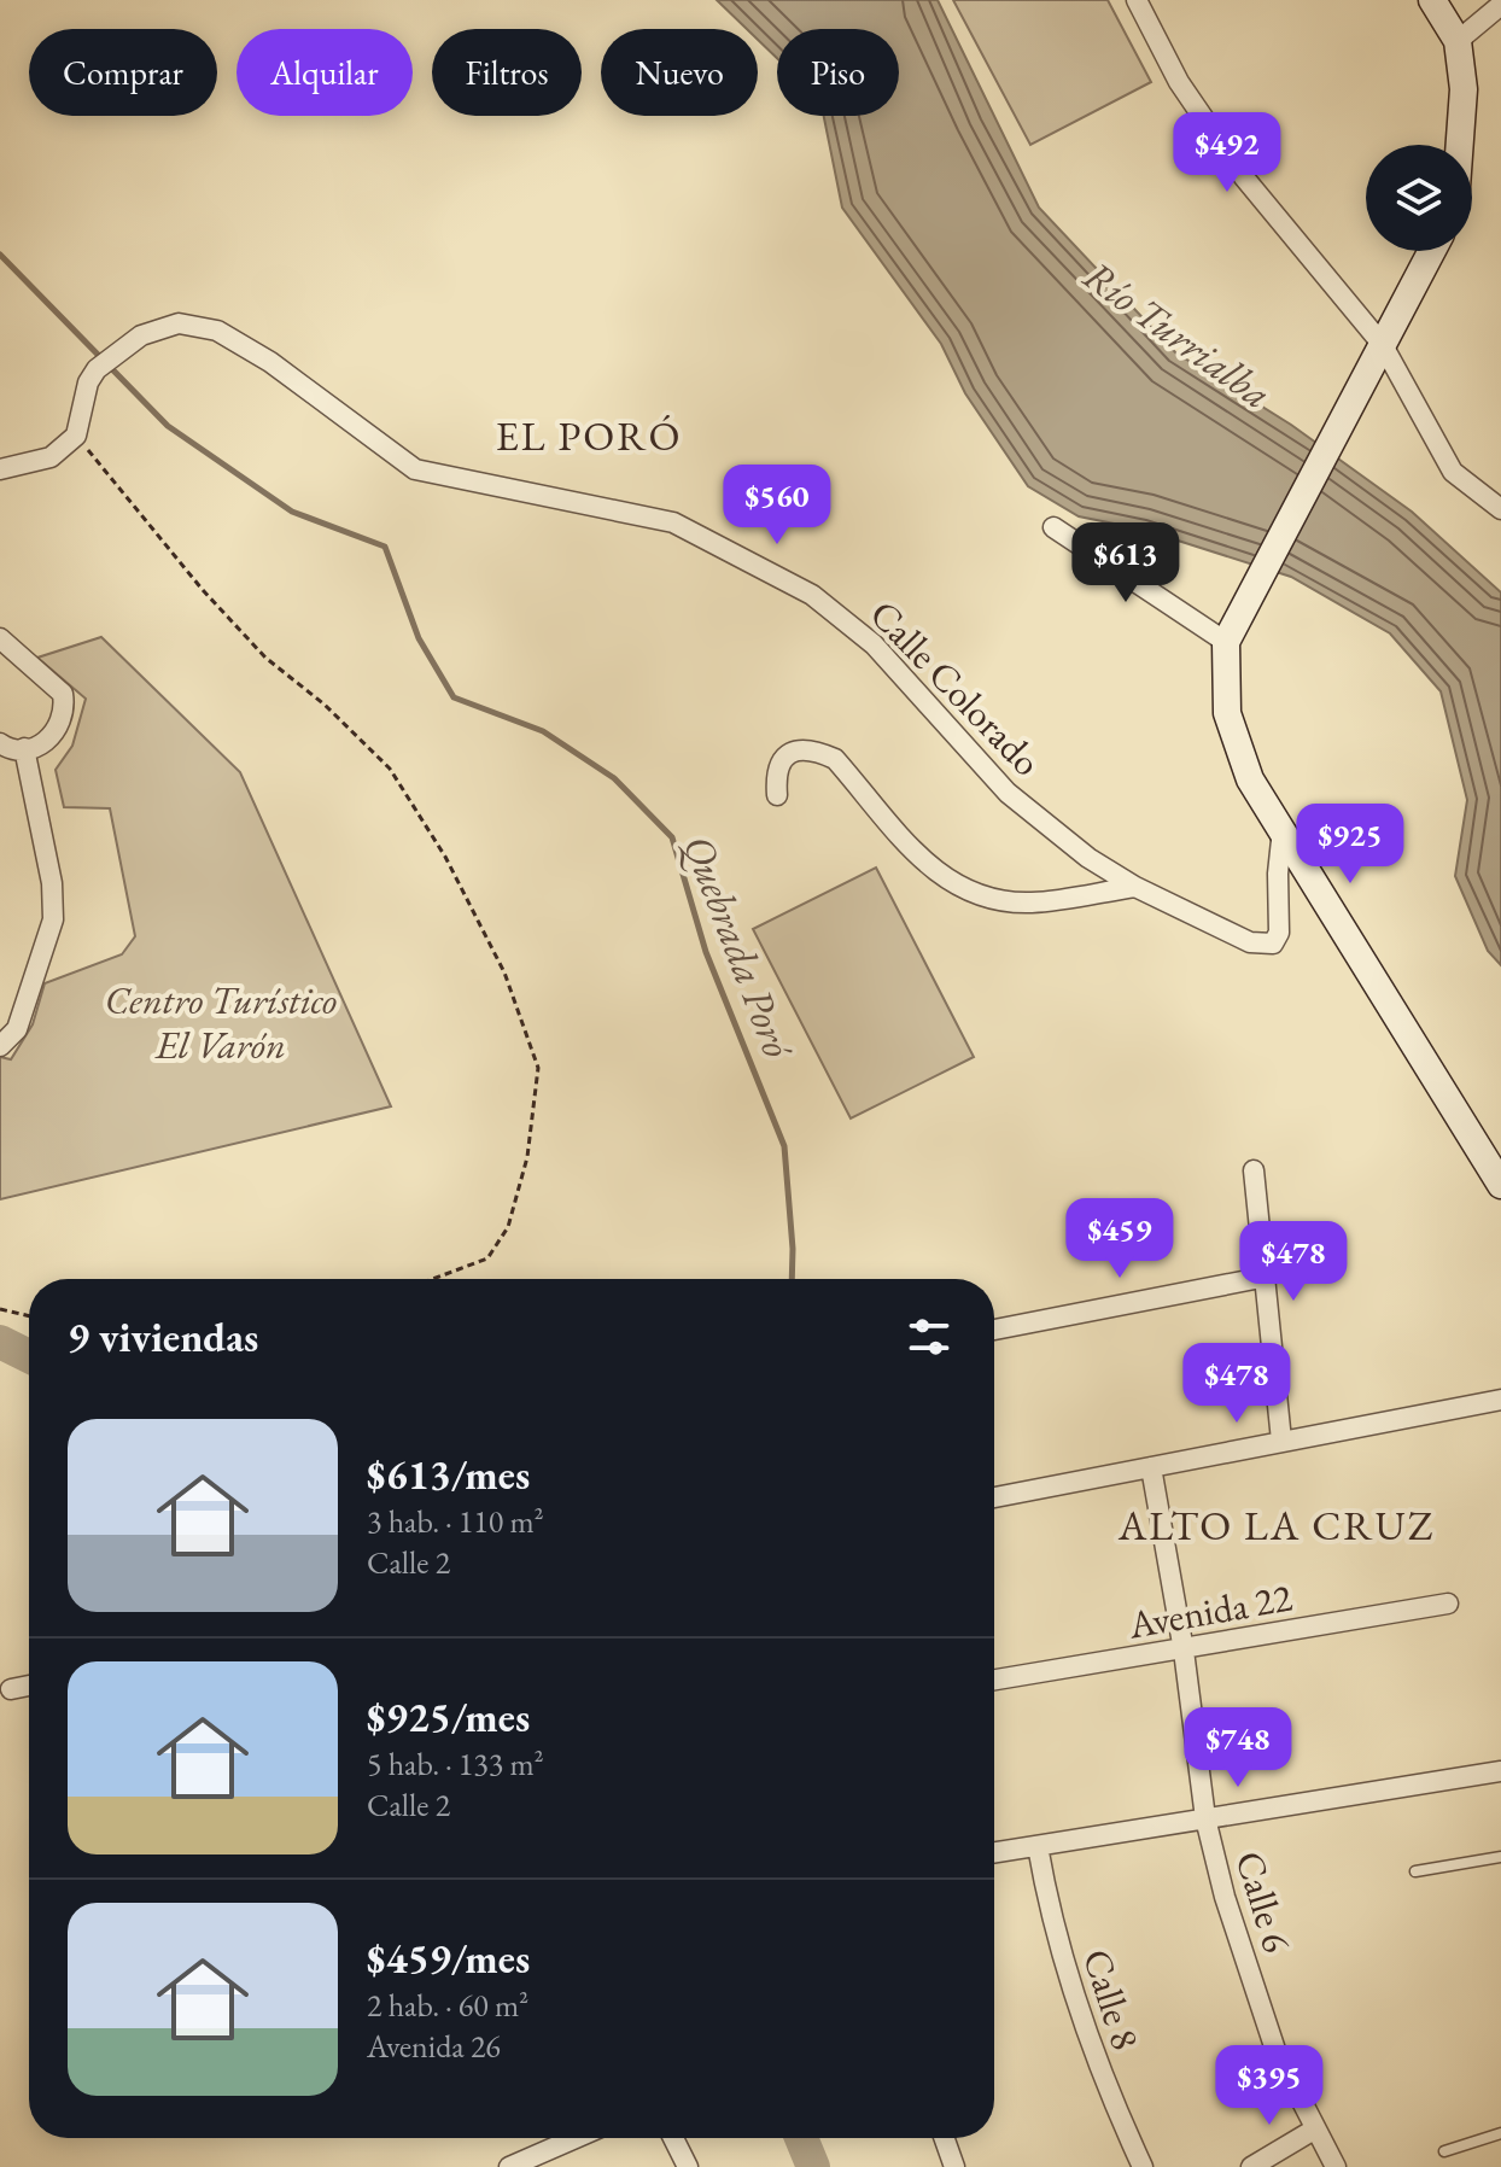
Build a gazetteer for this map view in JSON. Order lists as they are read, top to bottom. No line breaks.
{"streets":{"street":["Calle Colorado","Avenida 22","Calle 6","Calle 8"]},"crossings":[["Avenida 22","Calle 6"]],"districts":["EL PORÓ","ALTO LA CRUZ"],"water":["Río Turrialba","Quebrada Poró"],"parks":["Centro Turístico El Varón"],"page":{"chip":["Comprar","Alquilar","Filtros","Nuevo","Piso"],"price":["$492","$560","$613","$925","$459","$478","$478","$748","$395"],"heading":"9 viviendas","list":[{"name":"$613/mes","note":"3 hab. · 110 m² · Calle 2"},{"name":"$925/mes","note":"5 hab. · 133 m² · Calle 2"},{"name":"$459/mes","note":"2 hab. · 60 m² · Avenida 26"}]}}
